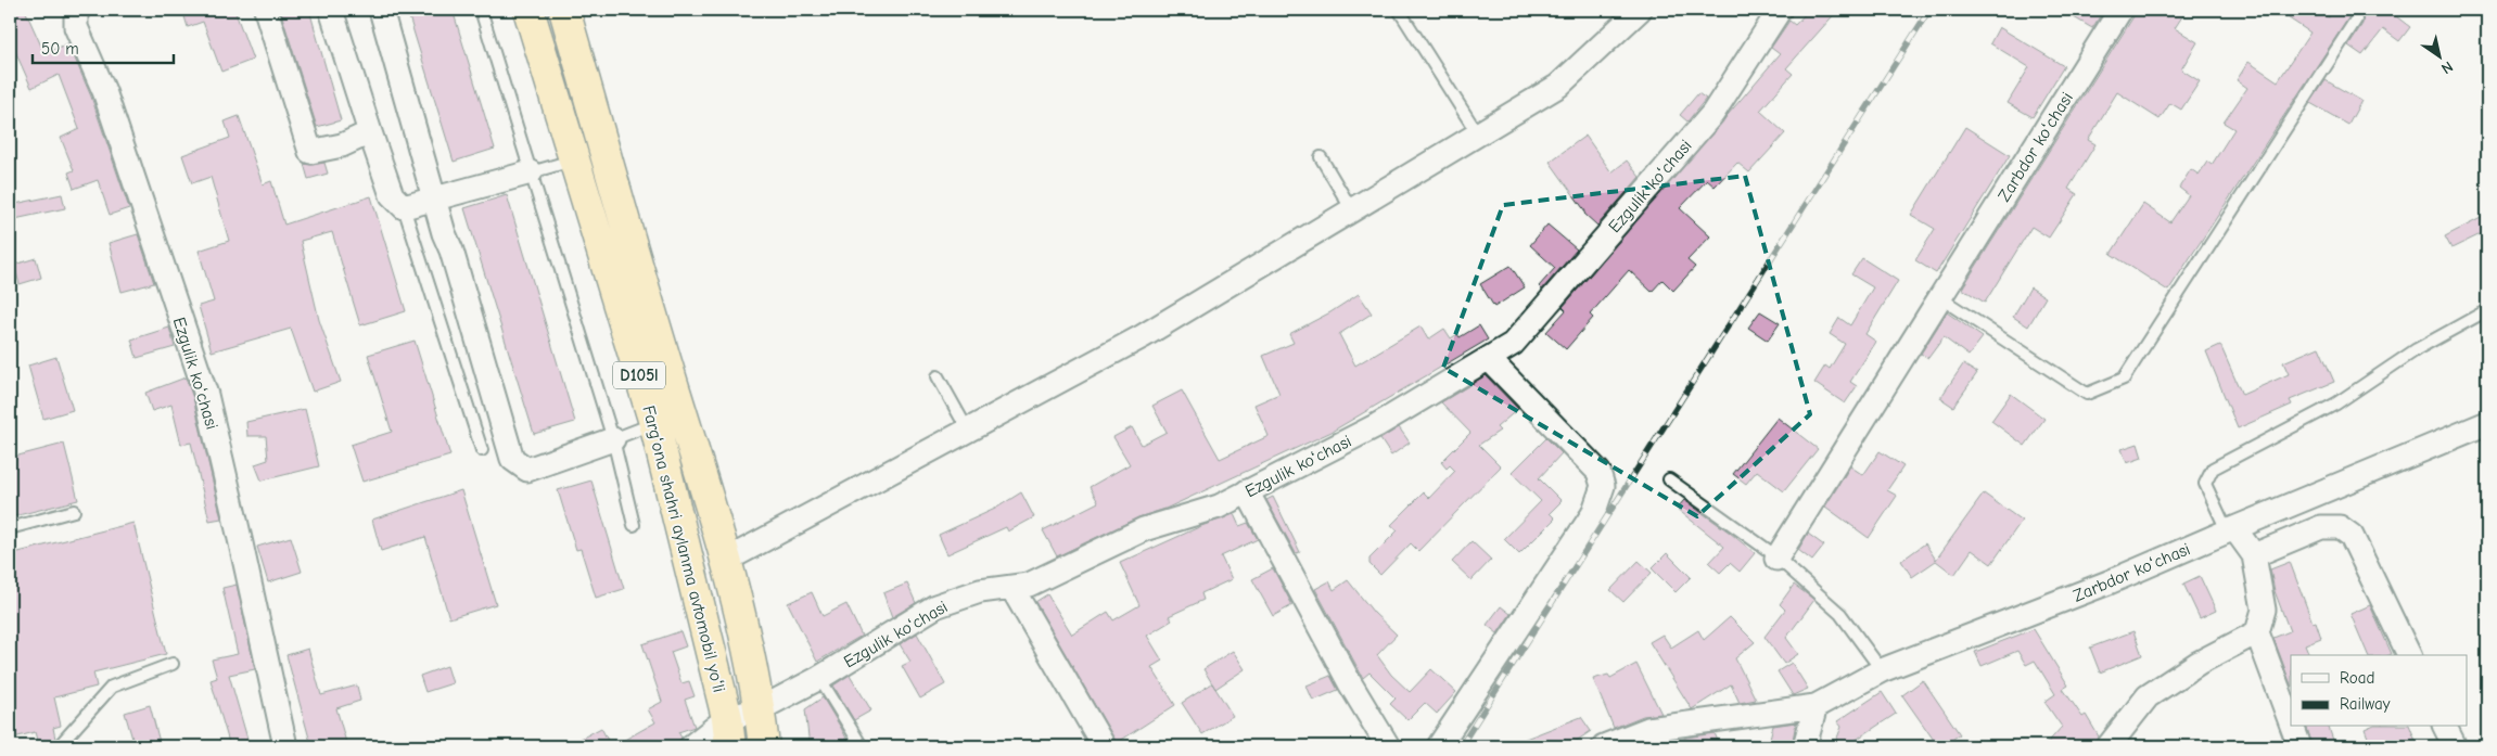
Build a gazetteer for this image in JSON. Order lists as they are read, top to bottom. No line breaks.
{"streets":{"highway":["D105l","Fargʻona shahri aylanma avtomobil yoʻli"],"street":["Zarbdor koʻchasi","Ezgulik koʻchasi"]},"crossings":[["Ezgulik koʻchasi","Fargʻona shahri aylanma avtomobil yoʻli"]],"legend":["Road","Railway"],"scale_bar":"50 m","north":"bottom right"}
